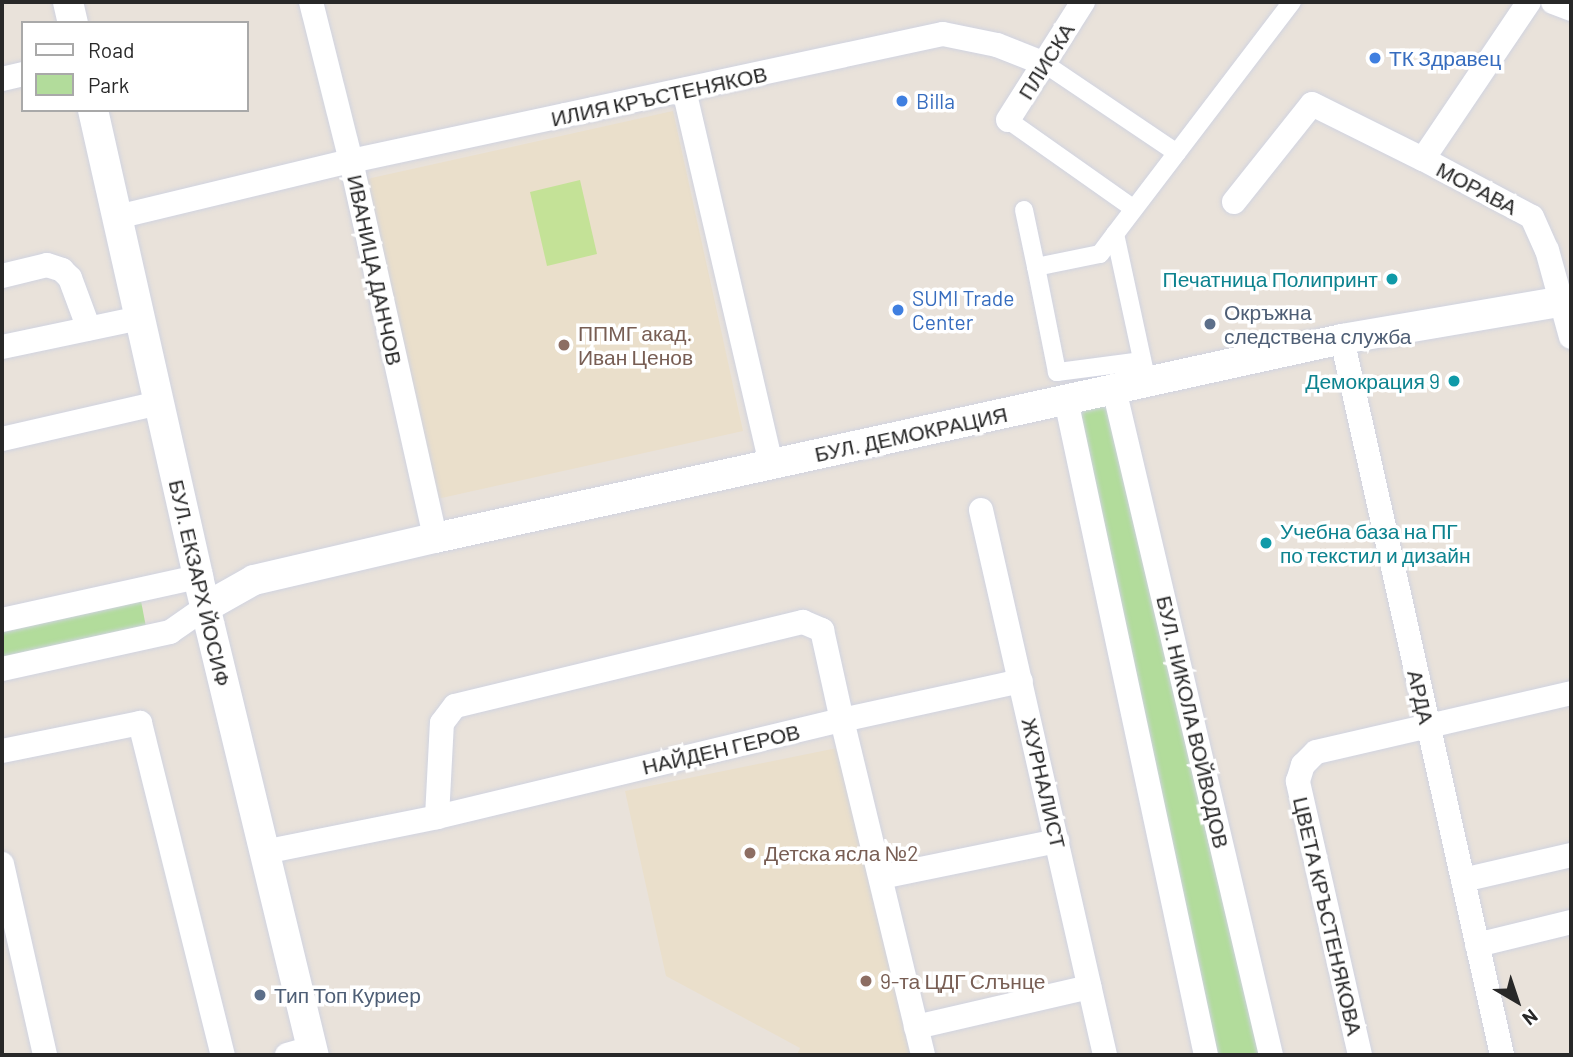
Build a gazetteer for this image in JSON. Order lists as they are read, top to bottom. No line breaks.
{"streets":{"street":["ПЛИСКА","ИЛИЯ КРЪСТЕНЯКОВ","МОРАВА","ИВАНИЦА ДАНЧОВ","БУЛ. ДЕМОКРАЦИЯ","БУЛ. ЕКЗАРХ ЙОСИФ","АРДА","БУЛ. НИКОЛА ВОЙВОДОВ","НАЙДЕН ГЕРОВ","ЖУРНАЛИСТ","ЦВЕТА КРЪСТЕНЯКОВА"]},"crossings":[["ПЛИСКА","ИЛИЯ КРЪСТЕНЯКОВ"],["ИЛИЯ КРЪСТЕНЯКОВ","ИВАНИЦА ДАНЧОВ"],["ИЛИЯ КРЪСТЕНЯКОВ","БУЛ. ЕКЗАРХ ЙОСИФ"],["МОРАВА","БУЛ. ДЕМОКРАЦИЯ"],["ИВАНИЦА ДАНЧОВ","БУЛ. ДЕМОКРАЦИЯ"],["БУЛ. ДЕМОКРАЦИЯ","БУЛ. ЕКЗАРХ ЙОСИФ"],["БУЛ. ДЕМОКРАЦИЯ","АРДА"],["БУЛ. ДЕМОКРАЦИЯ","БУЛ. НИКОЛА ВОЙВОДОВ"],["БУЛ. ЕКЗАРХ ЙОСИФ","НАЙДЕН ГЕРОВ"],["АРДА","ЦВЕТА КРЪСТЕНЯКОВА"],["НАЙДЕН ГЕРОВ","ЖУРНАЛИСТ"]],"places":["ТК Здравец","Billa","Печатница Полипринт","SUMI Trade Center","Окръжна следствена служба","ППМГ акад. Иван Ценов","Демокрация 9","Учебна база на ПГ по текстил и дизайн","Детска ясла №2","9-та ЦДГ Слънце","Тип Топ Куриер"],"legend":["Road","Park"],"north":"bottom right"}
